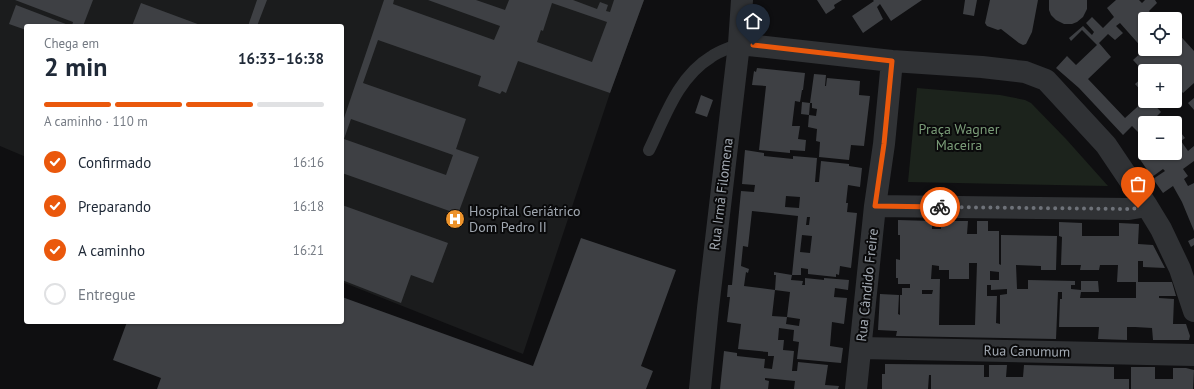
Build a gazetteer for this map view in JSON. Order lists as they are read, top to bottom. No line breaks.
{"streets":{"street":["Rua Irmã Filomena","Rua Cândido Freire","Rua Canumum"]},"crossings":[["Rua Cândido Freire","Rua Canumum"]],"parks":["Praça Wagner Maceira"],"places":{"hospital":["Hospital Geriátrico Dom Pedro II"]},"page":{"map_buttons":["+","−"],"heading":["2 min","Chega em","16:33–16:38"],"bar":"A caminho · 110 m","list":[["Confirmado","16:16"],["Preparando","16:18"],["A caminho","16:21"],"Entregue"]}}
